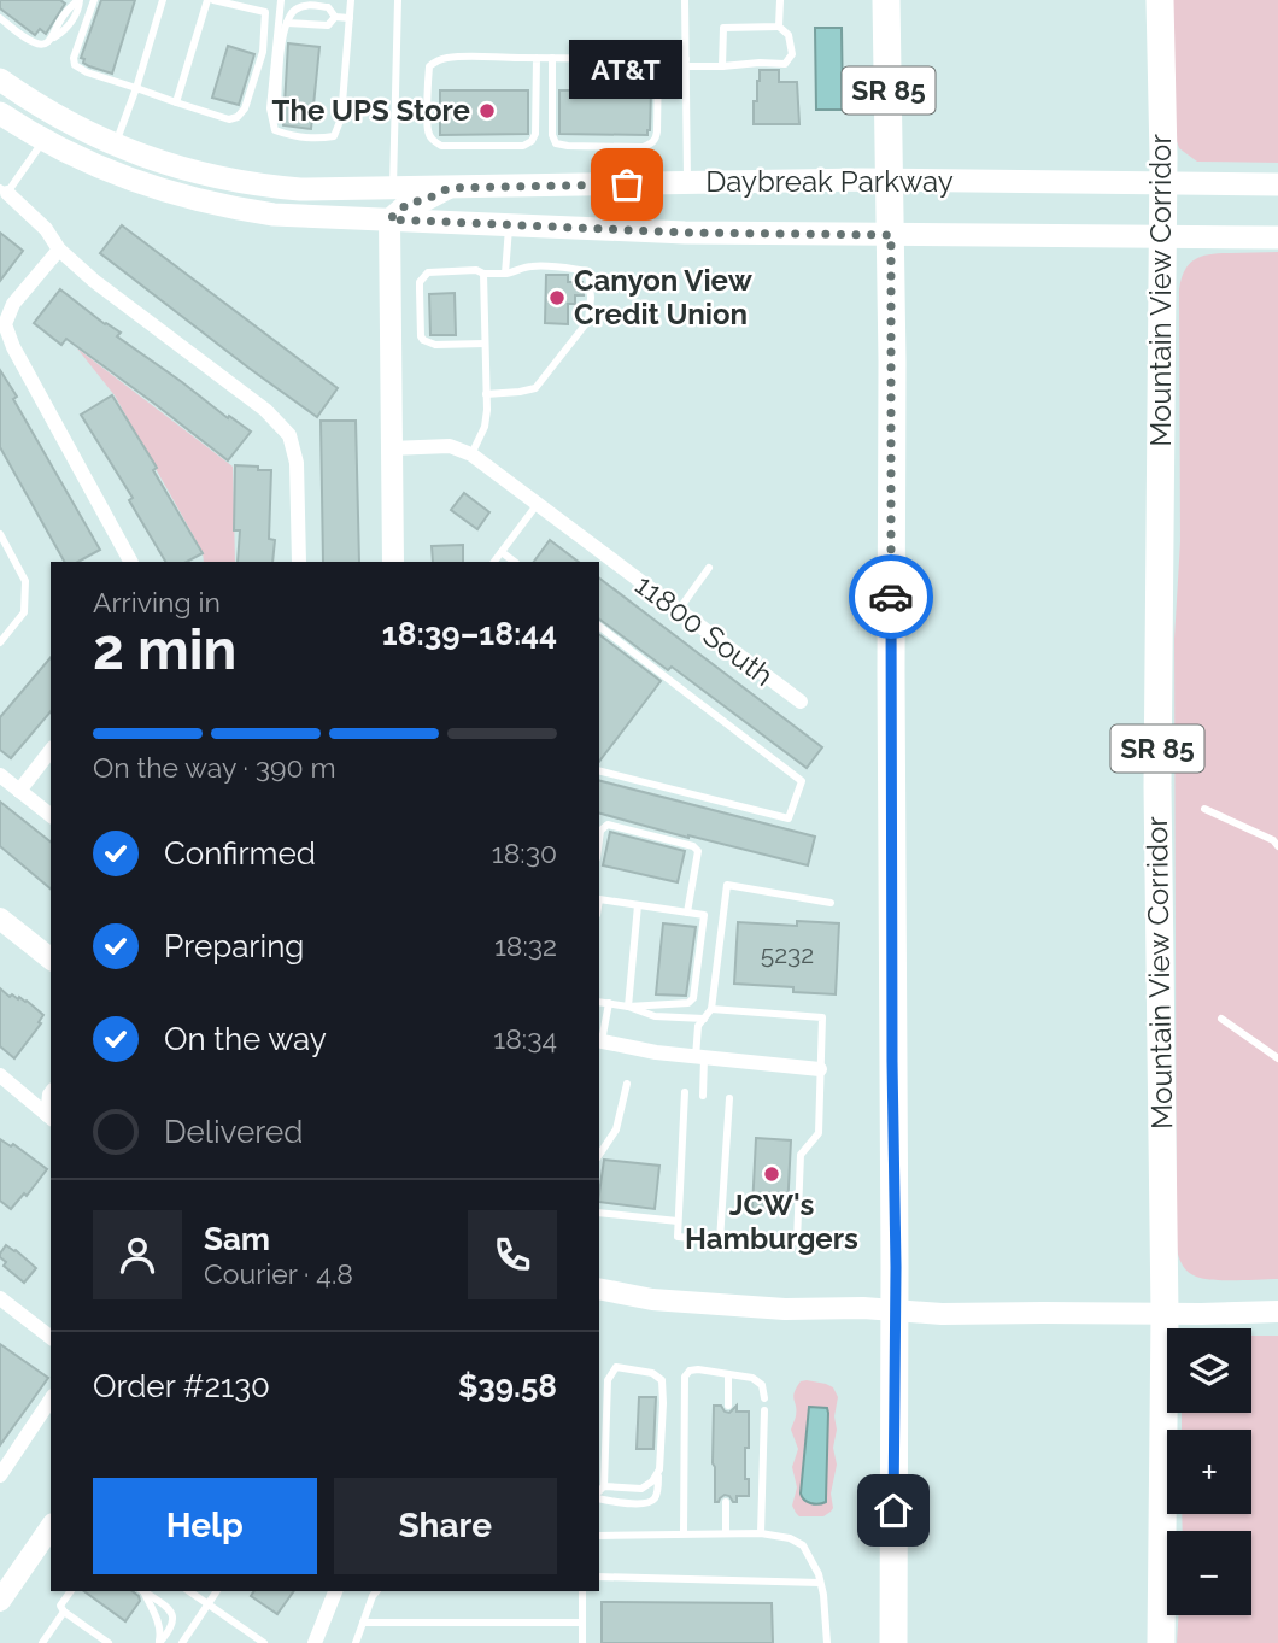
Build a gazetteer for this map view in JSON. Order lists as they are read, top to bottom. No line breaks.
{"streets":{"highway":["SR 85","Mountain View Corridor"],"main road":["Daybreak Parkway"],"street":["11800 South"]},"crossings":[["SR 85","Daybreak Parkway"],["Daybreak Parkway","Mountain View Corridor"]],"places":["The UPS Store","AT&T","Canyon View Credit Union","JCW's Hamburgers"],"house_numbers":["5232"],"page":{"bubble":"AT&T","heading":["2 min","Arriving in","18:39–18:44"],"panel":["Sam","Courier · 4.8","Order #2130","$39.58"],"bar":"On the way · 390 m","list":[["Confirmed","18:30"],["Preparing","18:32"],["On the way","18:34"],"Delivered"],"map_buttons":["+","−"],"buttons":["Help","Share"]}}
